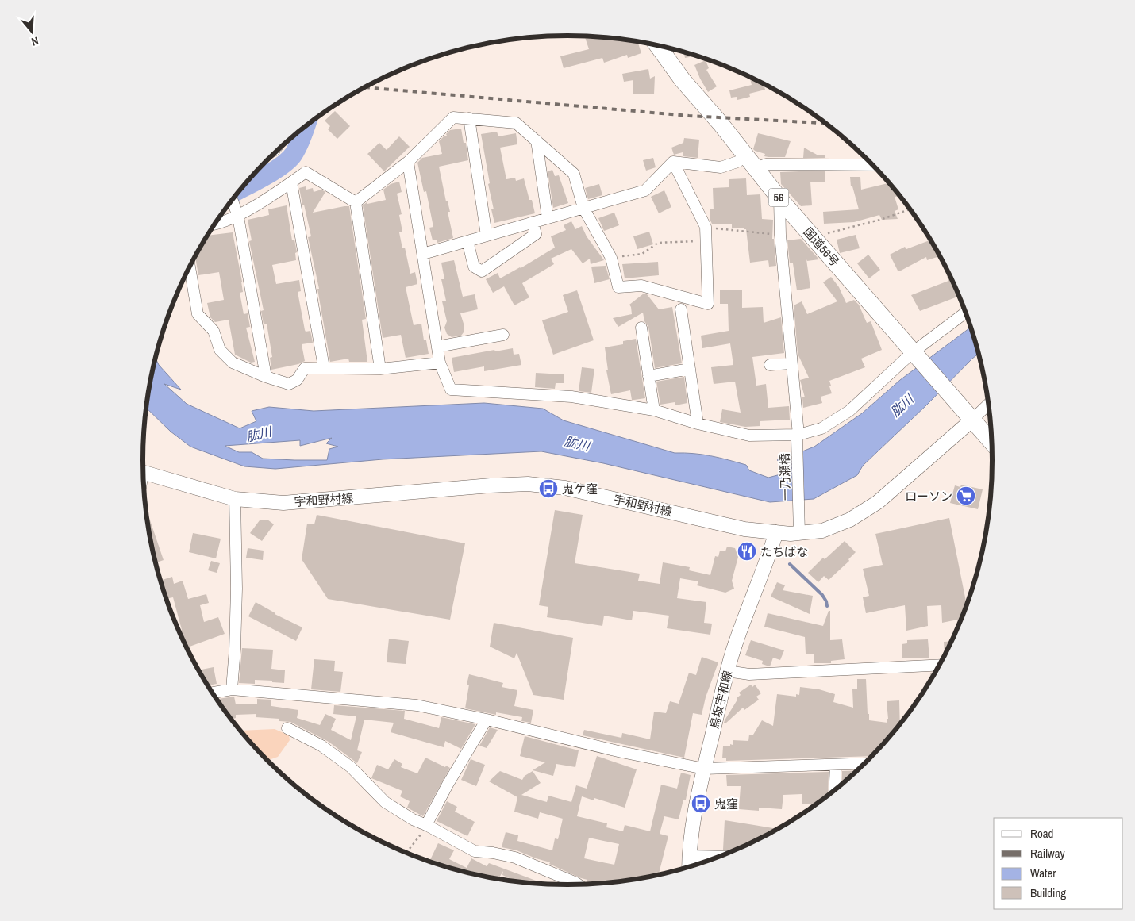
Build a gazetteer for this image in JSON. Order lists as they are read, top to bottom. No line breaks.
{"streets":{"highway":["56","国道56号"],"main road":["宇和野村線","鳥坂宇和線"],"street":["一乃瀬橋"]},"crossings":[["国道56号","一乃瀬橋"],["国道56号","宇和野村線"],["一乃瀬橋","宇和野村線"],["宇和野村線","鳥坂宇和線"]],"water":["肱川"],"places":{"bus stop":["鬼ケ窪","鬼窪"],"supermarket":["ローソン"],"restaurant":["たちばな"]},"legend":["Road","Railway","Water","Building"],"north":"bottom"}
